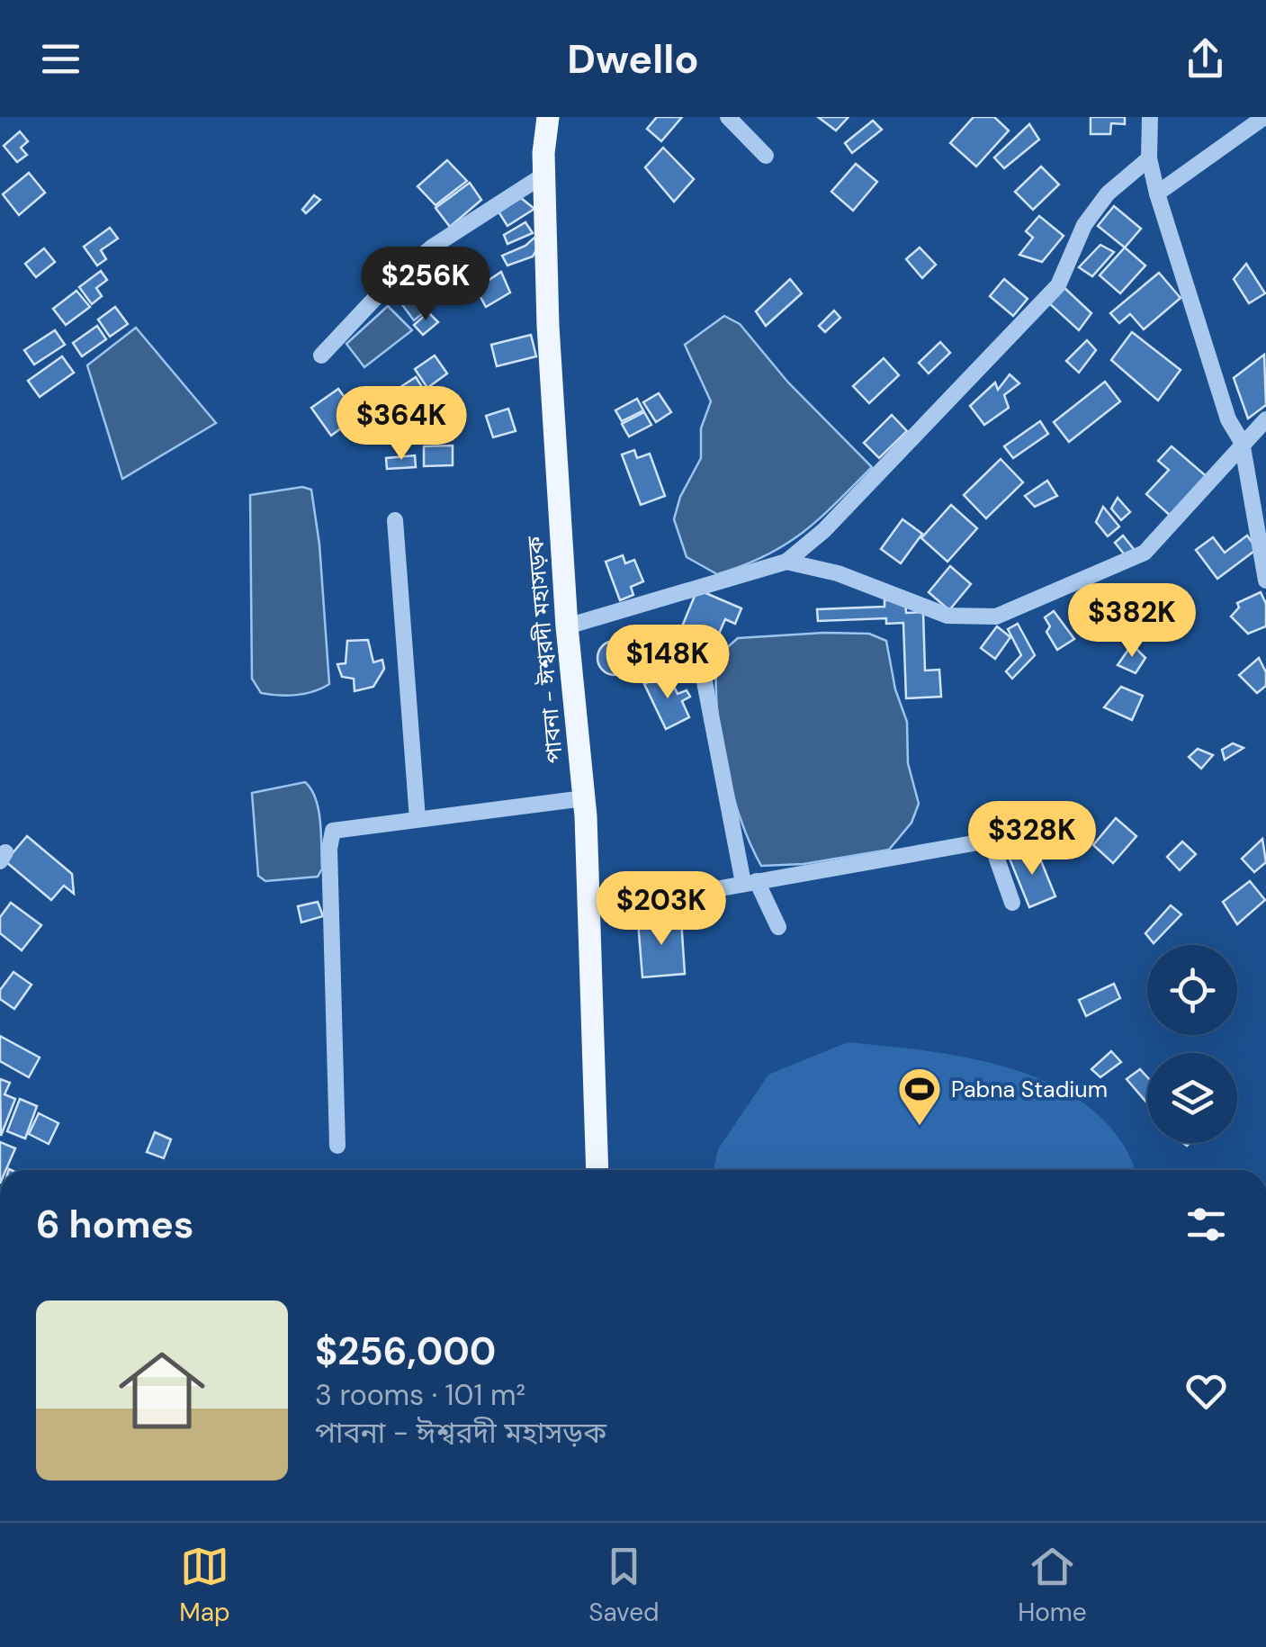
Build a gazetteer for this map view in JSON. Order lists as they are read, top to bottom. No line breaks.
{"streets":{"main road":["পাবনা - ঈশ্বরদী মহাসড়ক"]},"places":{"sports":["Pabna Stadium"]},"page":{"header":"Dwello","price":["$256K","$364K","$382K","$148K","$328K","$203K"],"heading":"6 homes","list":[{"name":"$256,000","note":"3 rooms · 101 m² · পাবনা - ঈশ্বরদী মহাসড়ক"}],"tabs":["Map","Saved","Home"]}}
